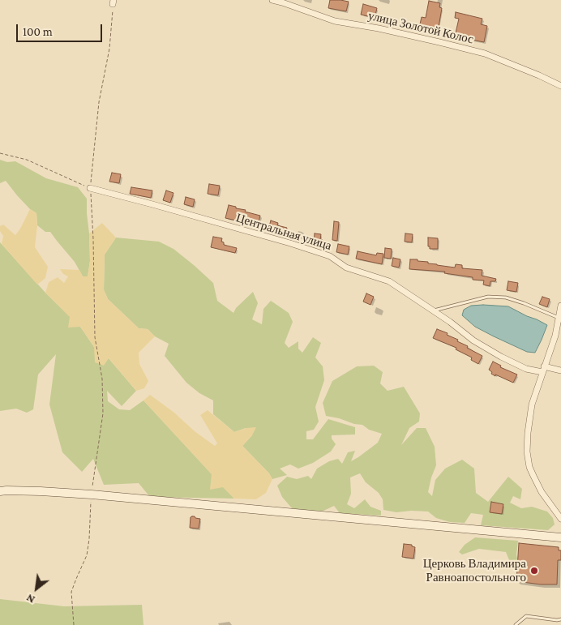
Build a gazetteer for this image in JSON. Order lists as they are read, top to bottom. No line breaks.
{"streets":{"street":["улица Золотой Колос","Центральная улица"]},"places":["Церковь Владимира Равноапостольного"],"scale_bar":"100 m","north":"bottom left"}
